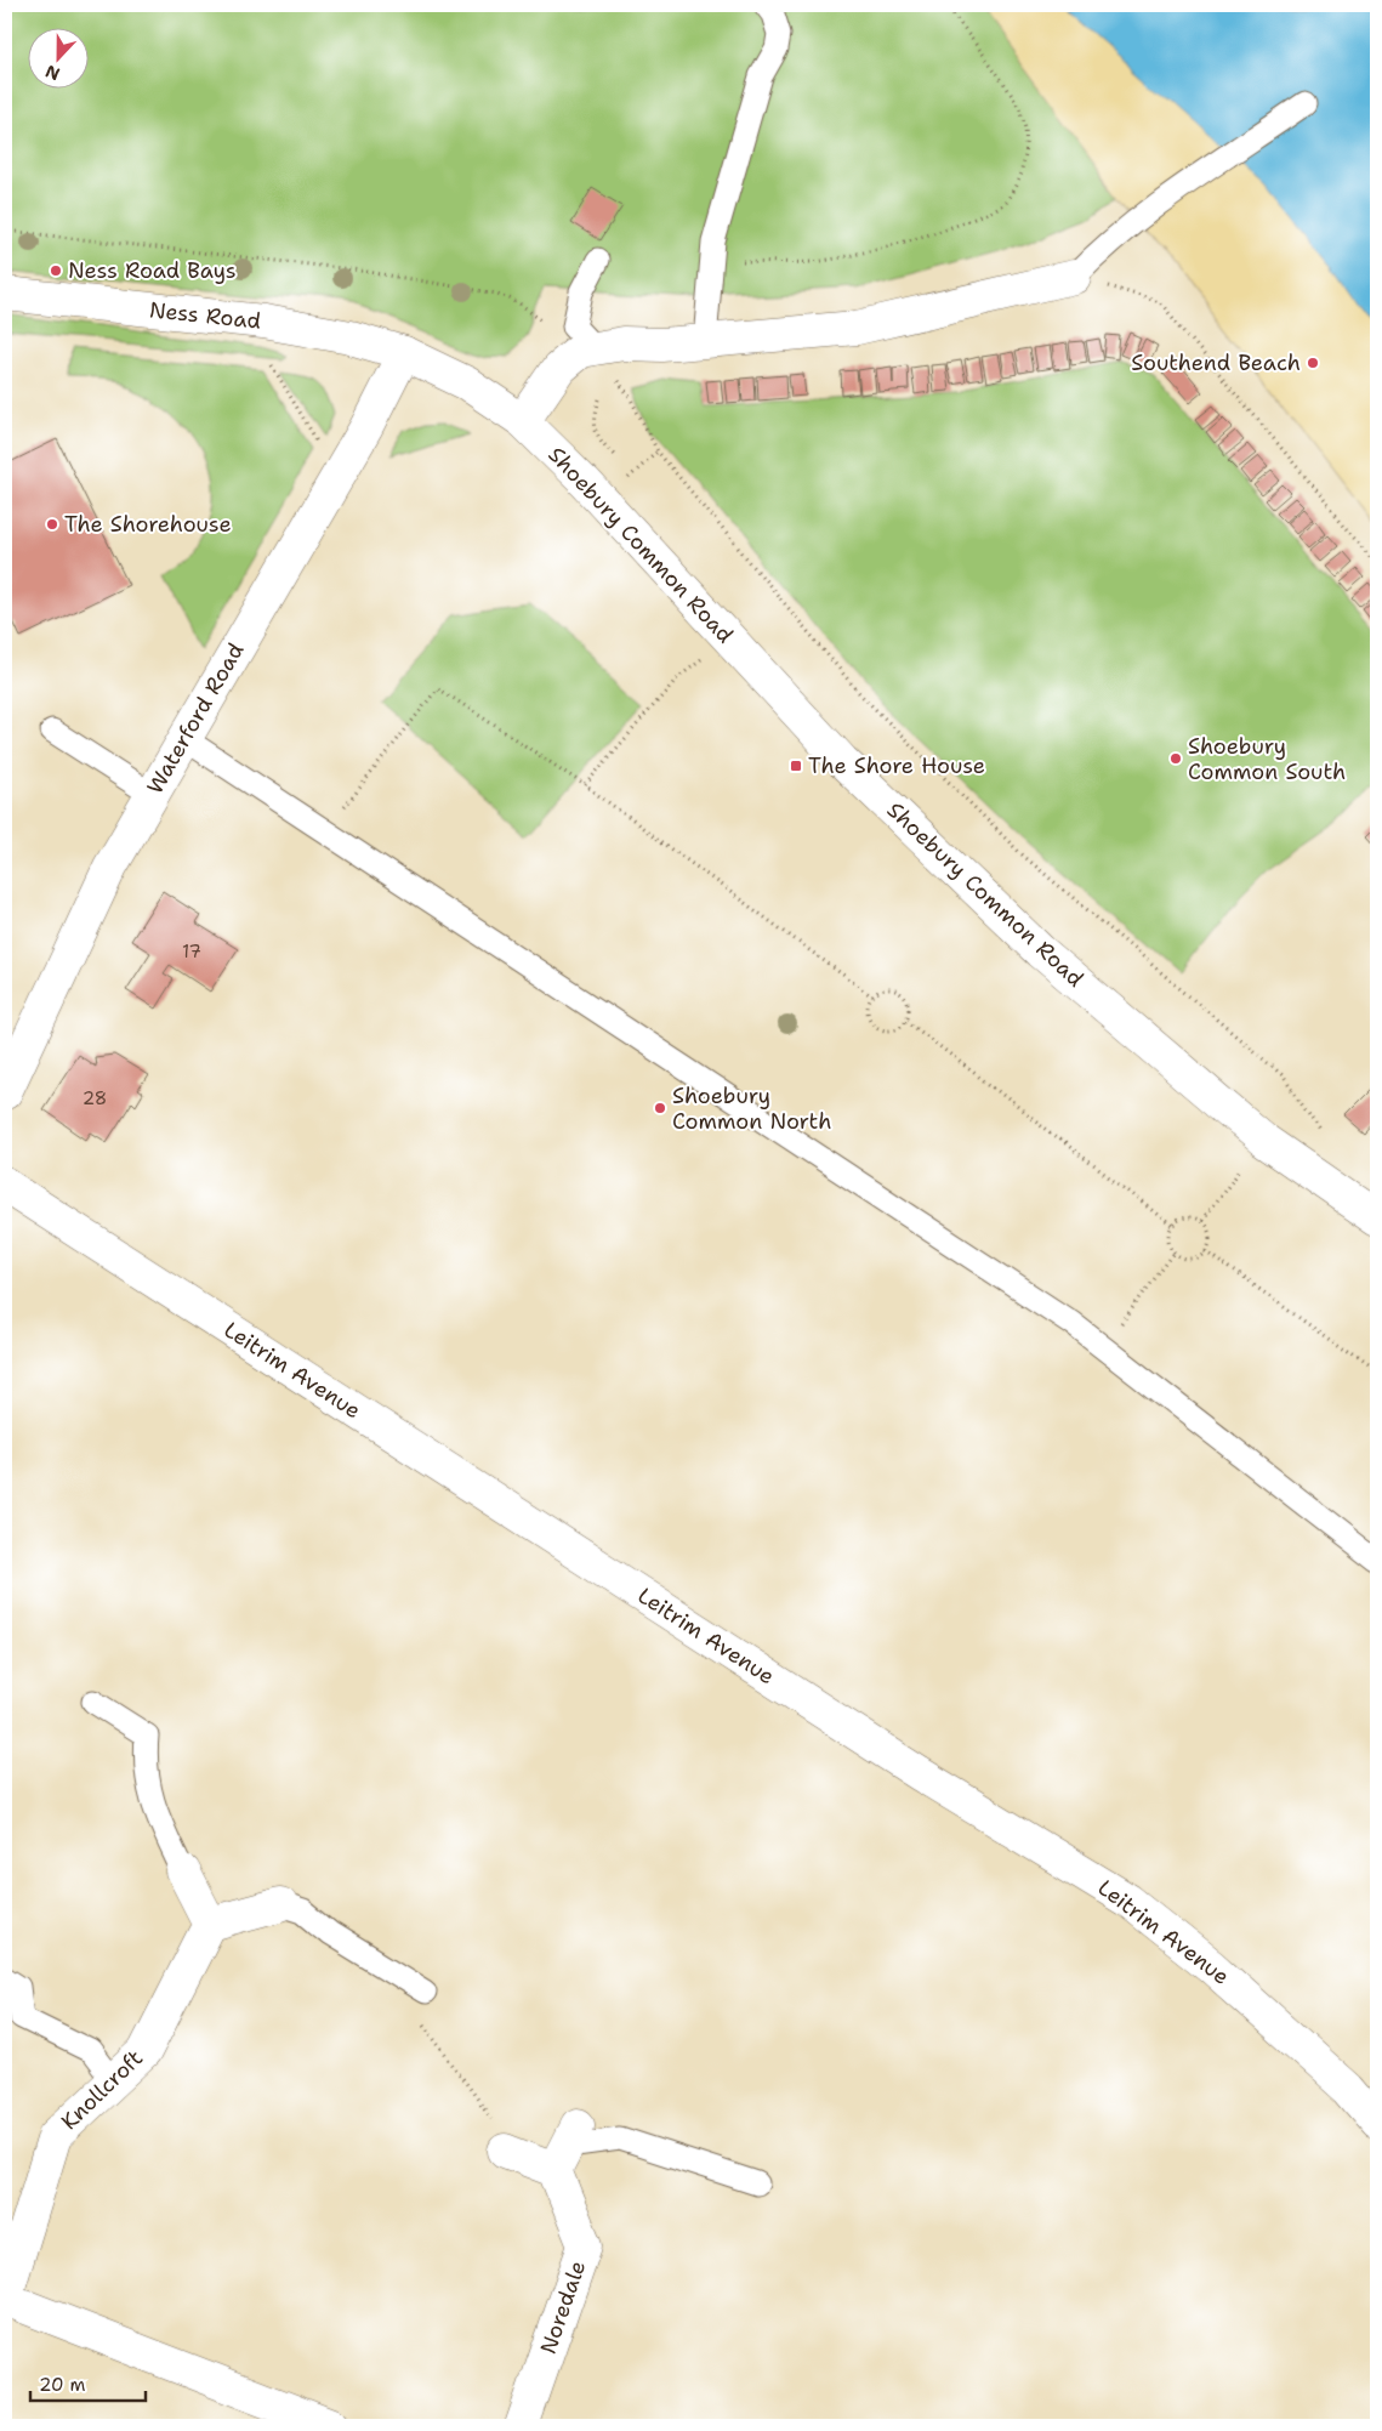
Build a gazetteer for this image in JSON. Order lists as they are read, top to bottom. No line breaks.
{"streets":{"street":["Ness Road","Shoebury Common Road","Waterford Road","Leitrim Avenue","Knollcroft","Noredale"]},"crossings":[["Ness Road","Shoebury Common Road"],["Ness Road","Waterford Road"],["Shoebury Common Road","Waterford Road"]],"places":{"other":["Ness Road Bays","Southend Beach","The Shorehouse","Shoebury Common South","Shoebury Common North"],"transit":["The Shore House"]},"house_numbers":["17","28"],"scale_bar":"20 m","north":"bottom"}
